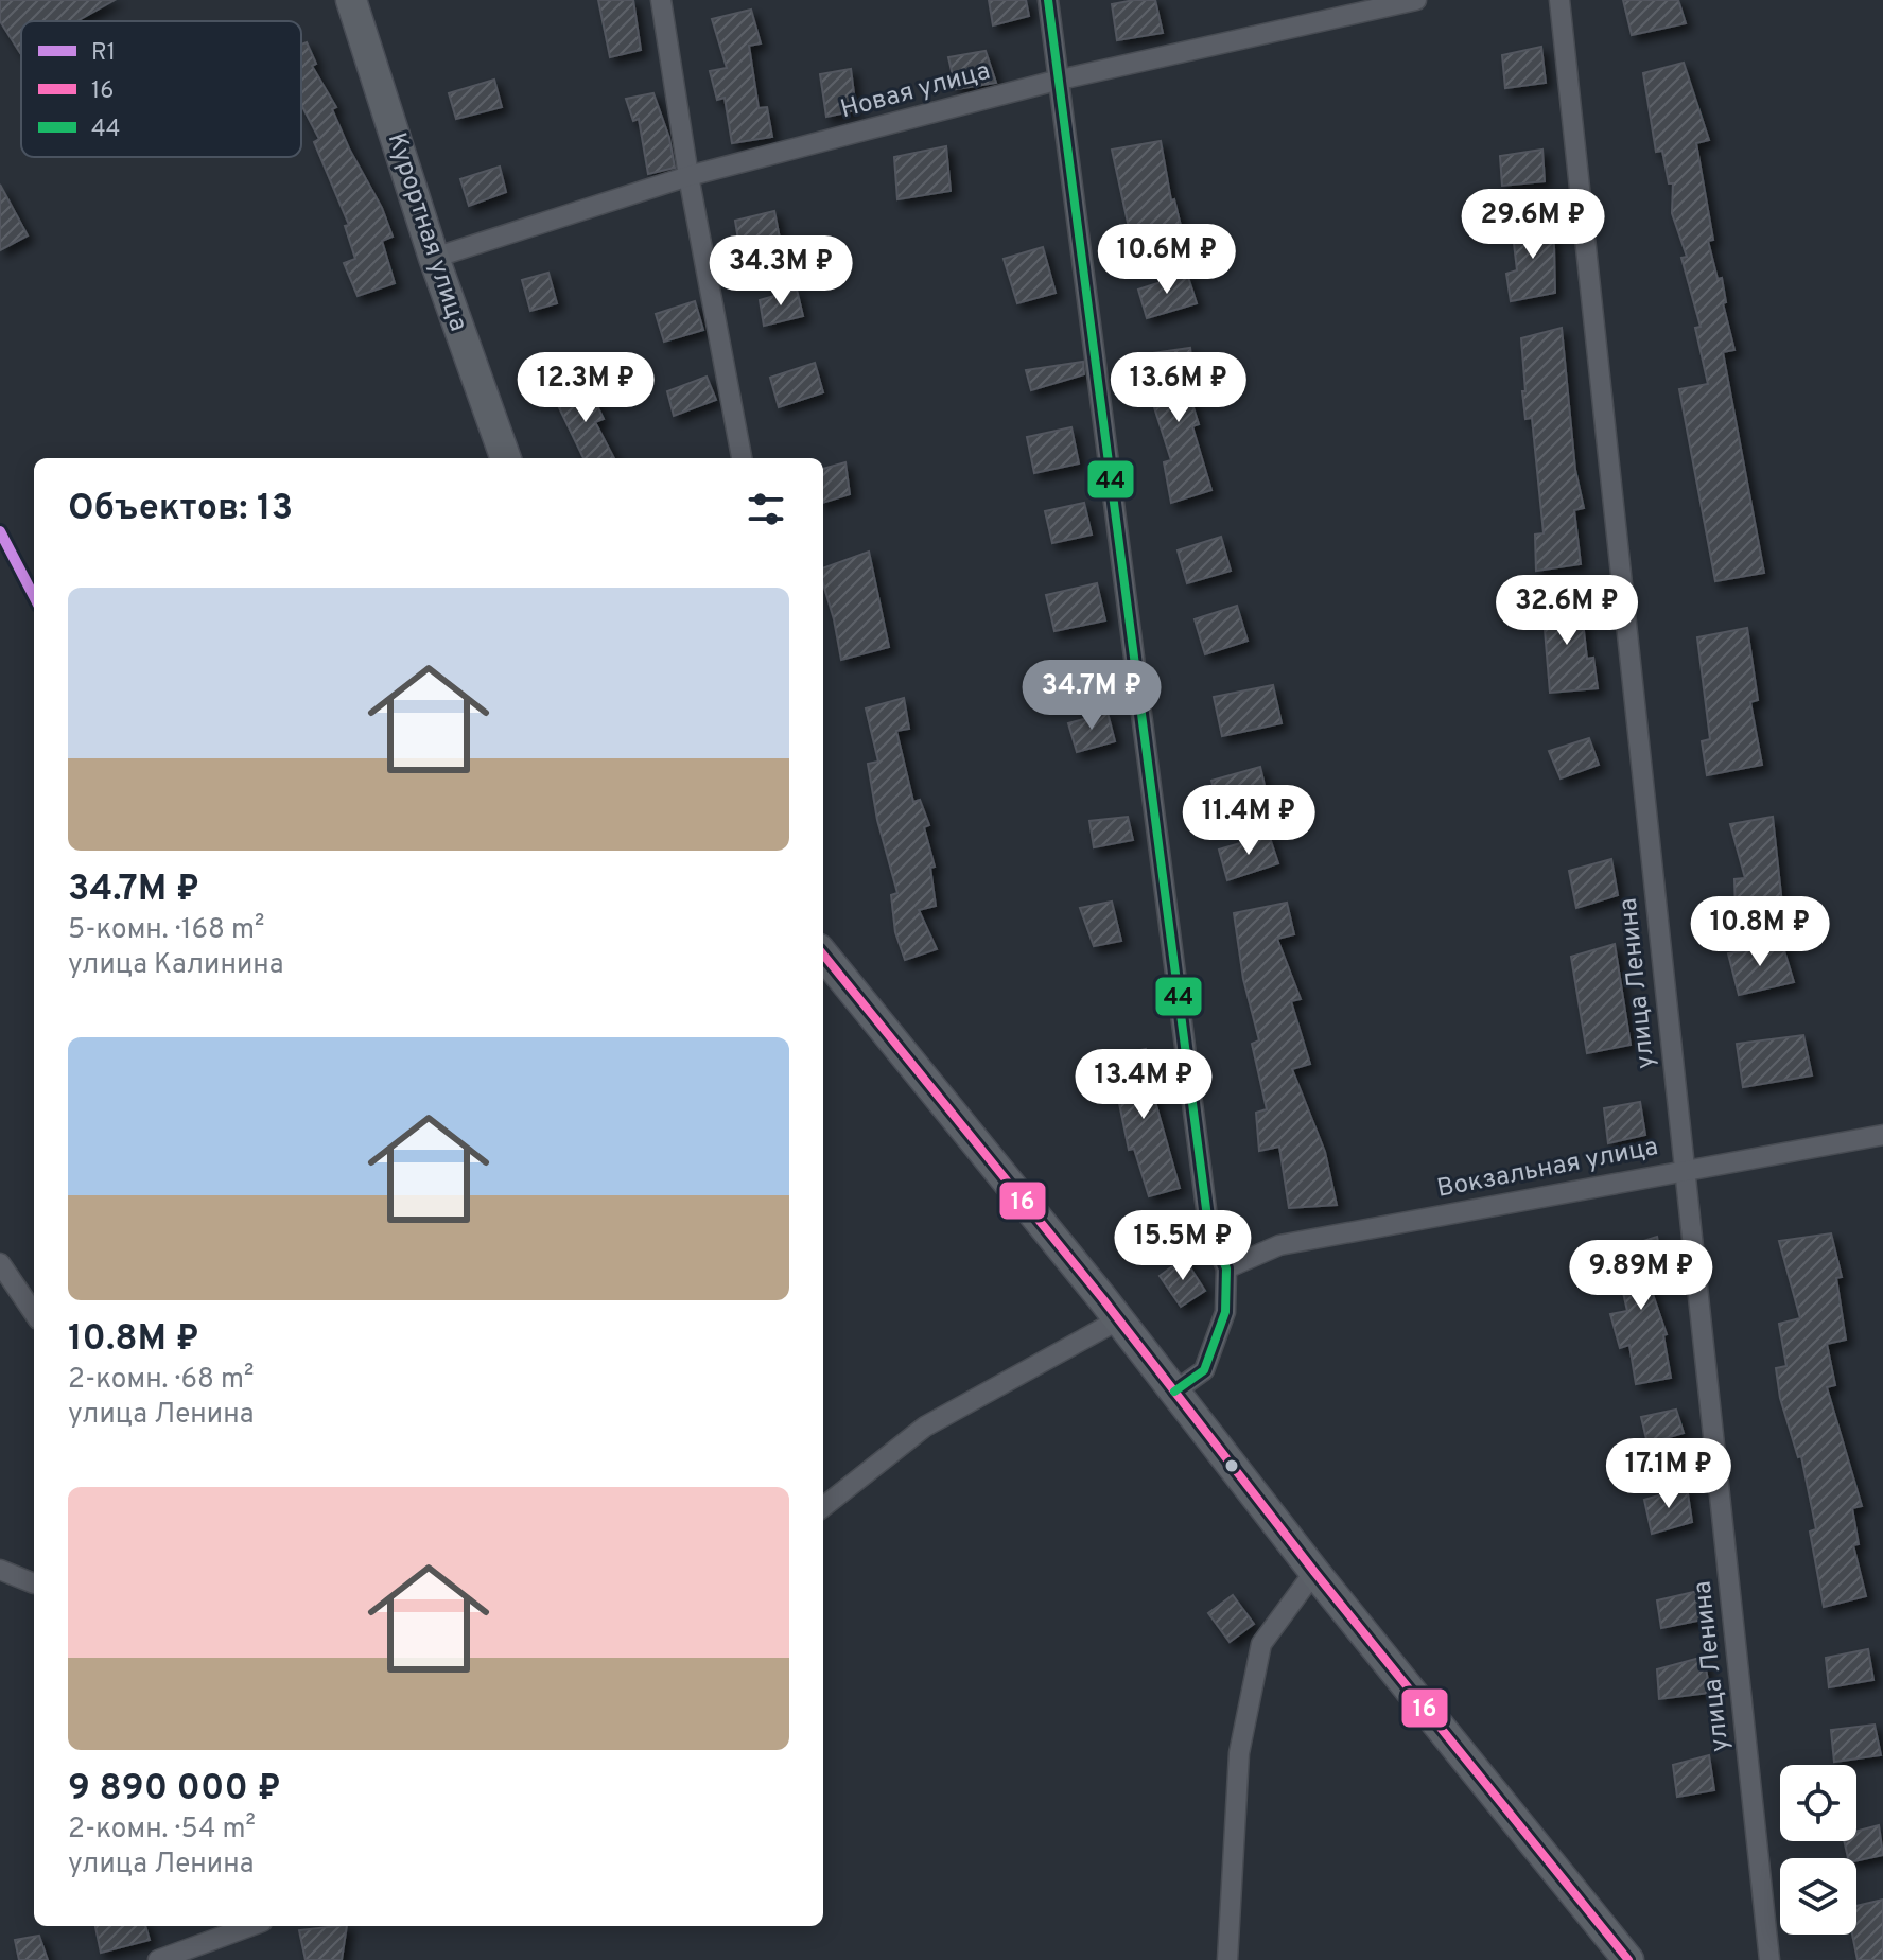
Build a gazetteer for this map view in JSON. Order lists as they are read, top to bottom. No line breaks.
{"streets":{"main road":["Курортная улица"],"street":["Новая улица","улица Ленина","Вокзальная улица"]},"crossings":[["Новая улица","Курортная улица"],["улица Ленина","Вокзальная улица"]],"lines":["transit line 44","transit line R1","transit line 16"],"legend":["R1","16","44"],"page":{"price":["29.6M ₽","10.6M ₽","34.3M ₽","12.3M ₽","13.6M ₽","32.6M ₽","34.7M ₽","11.4M ₽","10.8M ₽","13.4M ₽","15.5M ₽","9.89M ₽","17.1M ₽"],"heading":"Объектов: 13","list":[{"name":"34.7M ₽","note":"5-комн. · 168 m² · улица Калинина"},{"name":"10.8M ₽","note":"2-комн. · 68 m² · улица Ленина"},{"name":"9 890 000 ₽","note":"2-комн. · 54 m² · улица Ленина"}]}}
